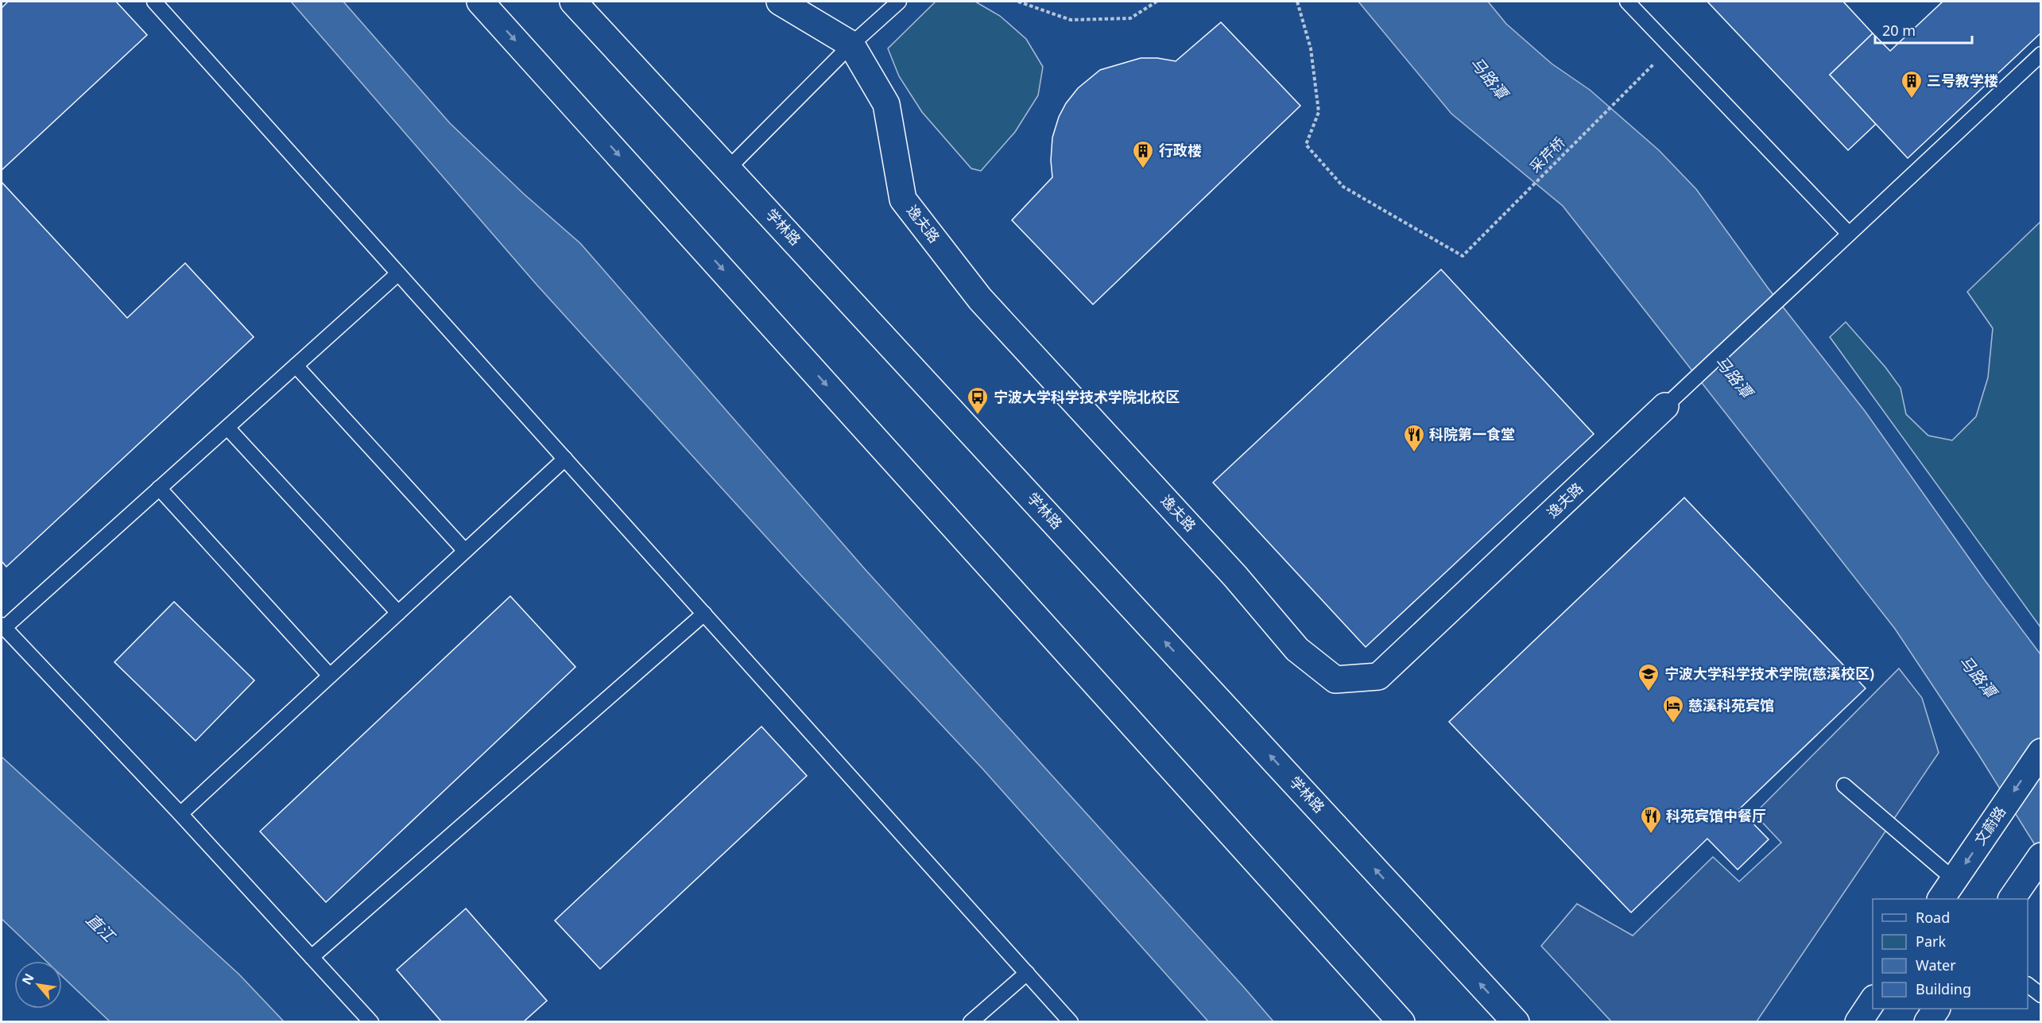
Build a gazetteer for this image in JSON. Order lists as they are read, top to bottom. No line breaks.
{"streets":{"main road":["逸夫路","学林路","文蔚路"],"path":["采芹桥"]},"one_way":["文蔚路"],"water":["马路潭","直江"],"places":{"building":["三号教学楼","行政楼"],"bus stop":["宁波大学科学技术学院北校区"],"restaurant":["科院第一食堂","科苑宾馆中餐厅"],"school or university":["宁波大学科学技术学院(慈溪校区)"],"hotel":["慈溪科苑宾馆"]},"legend":["Road","Park","Water","Building"],"scale_bar":"20 m","north":"top left"}
